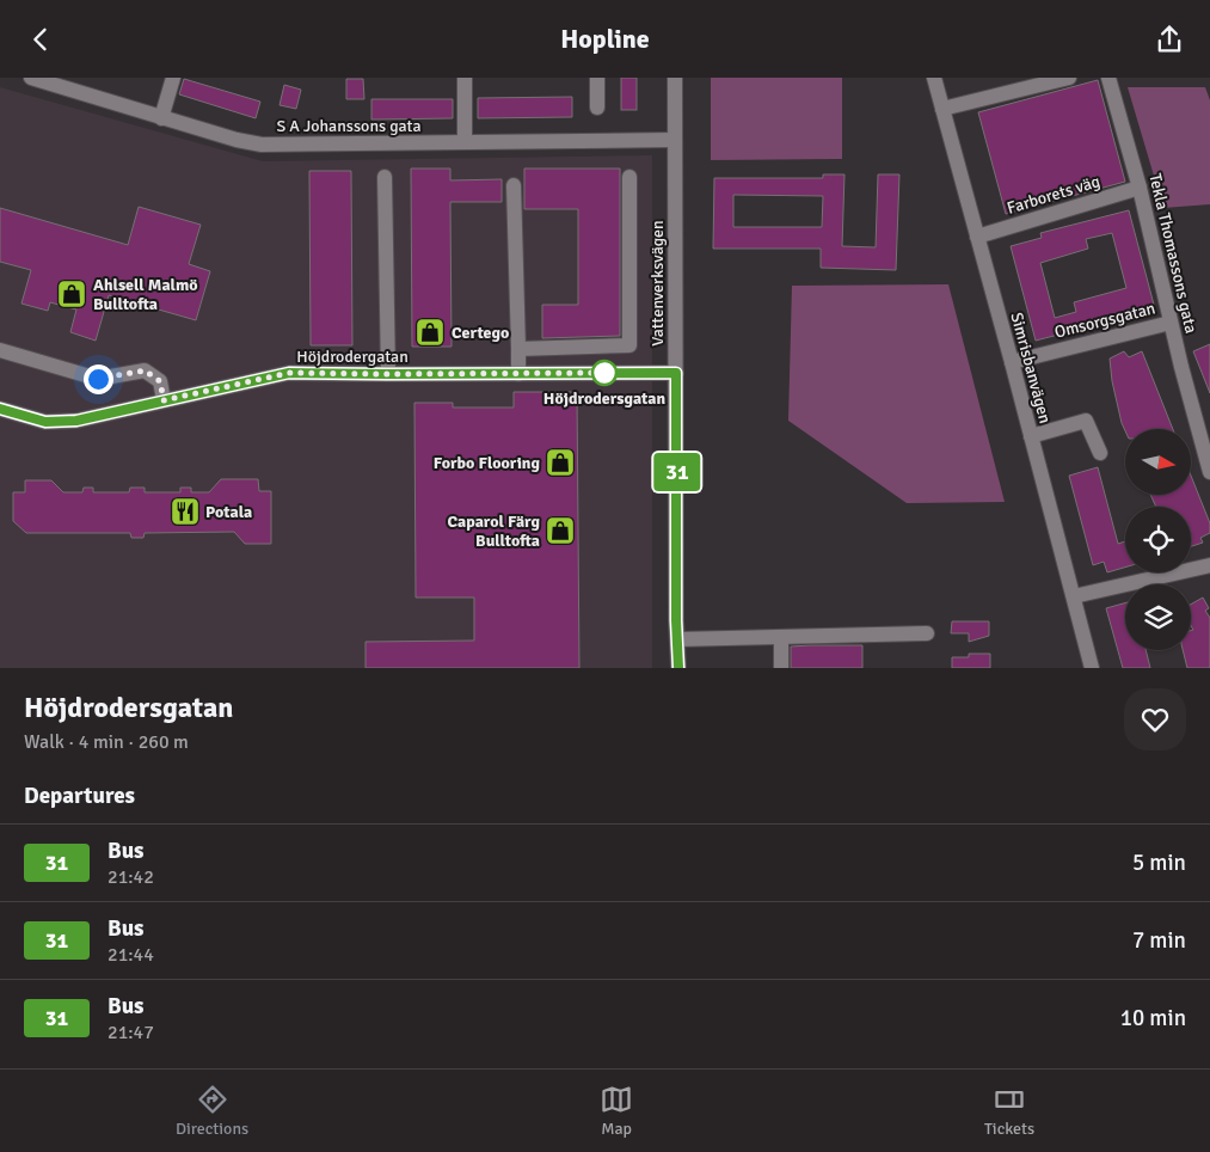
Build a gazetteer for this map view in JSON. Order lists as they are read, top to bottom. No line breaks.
{"streets":{"street":["S A Johanssons gata","Farborets väg","Tekla Thomassons gata","Vattenverksvägen","Omsorgsgatan","Höjdrodergatan","Simrisbanvägen"]},"crossings":[["S A Johanssons gata","Vattenverksvägen"],["Farborets väg","Tekla Thomassons gata"],["Farborets väg","Simrisbanvägen"],["Tekla Thomassons gata","Omsorgsgatan"],["Vattenverksvägen","Höjdrodergatan"],["Omsorgsgatan","Simrisbanvägen"]],"places":{"shop":["Ahlsell Malmö Bulltofta","Certego","Forbo Flooring","Caparol Färg Bulltofta"],"other":["Höjdrodersgatan"],"restaurant":["Potala"]},"lines":["bus line 31"],"north":"right","page":{"header":"Hopline","on_map":"31","heading":[["Höjdrodersgatan","Walk · 4 min · 260 m"],"Departures"],"list":[{"mark":"31","name":"Bus","note":"21:42","value":"5 min"},{"mark":"31","name":"Bus","note":"21:44","value":"7 min"},{"mark":"31","name":"Bus","note":"21:47","value":"10 min"}],"tabs":["Directions","Map","Tickets"]}}
